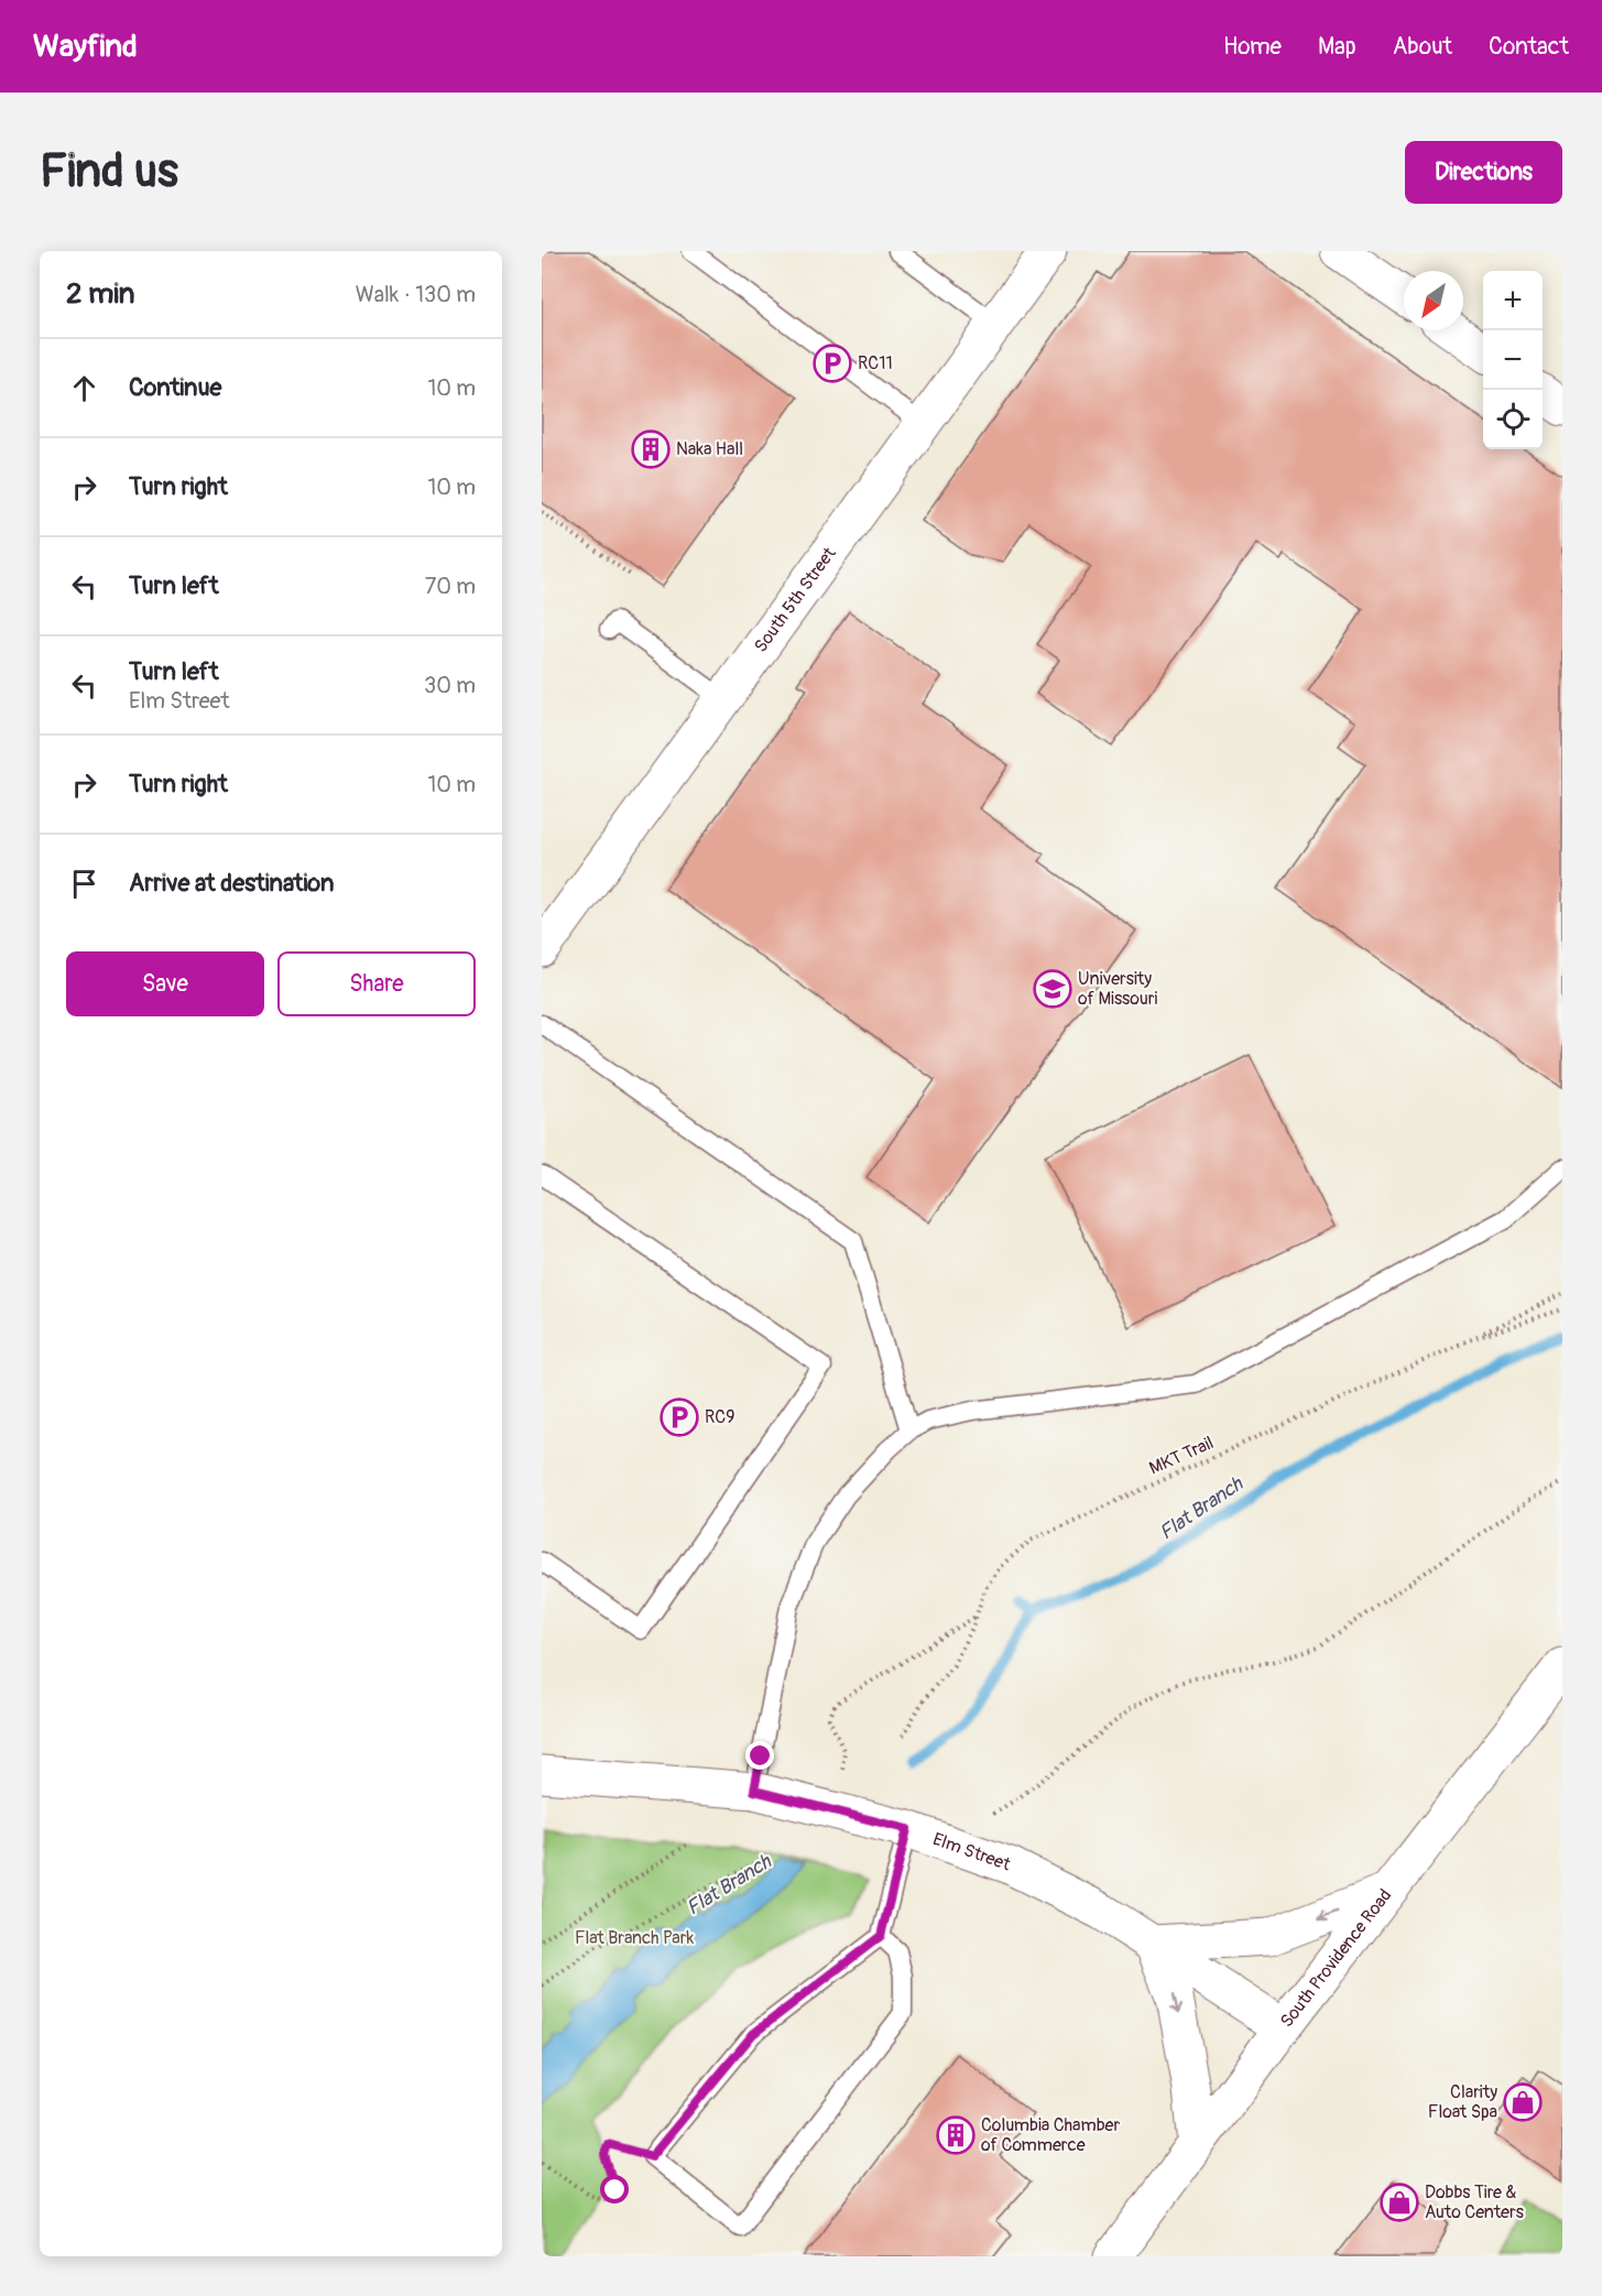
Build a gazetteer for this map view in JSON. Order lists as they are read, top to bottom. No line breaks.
{"streets":{"street":["South 5th Street","Elm Street","South Providence Road"],"path":["MKT Trail"]},"crossings":[["Elm Street","South Providence Road"]],"water":["Flat Branch"],"parks":["Flat Branch Park"],"places":{"parking":["RC11","RC9"],"building":["Naka Hall","Columbia Chamber of Commerce"],"school or university":["University of Missouri"],"shop":["Clarity Float Spa","Dobbs Tire & Auto Centers"]},"north":"bottom left","page":{"header":"Wayfind","nav":["Home","Map","About","Contact"],"buttons":["Directions",["Save","Share"]],"title":"Find us","heading":["2 min","Walk · 130 m"],"map_buttons":["+","−"],"list":[["Continue","10 m"],["Turn right","10 m"],["Turn left","70 m"],["Turn left","Elm Street","30 m"],["Turn right","10 m"],"Arrive at destination"]}}
